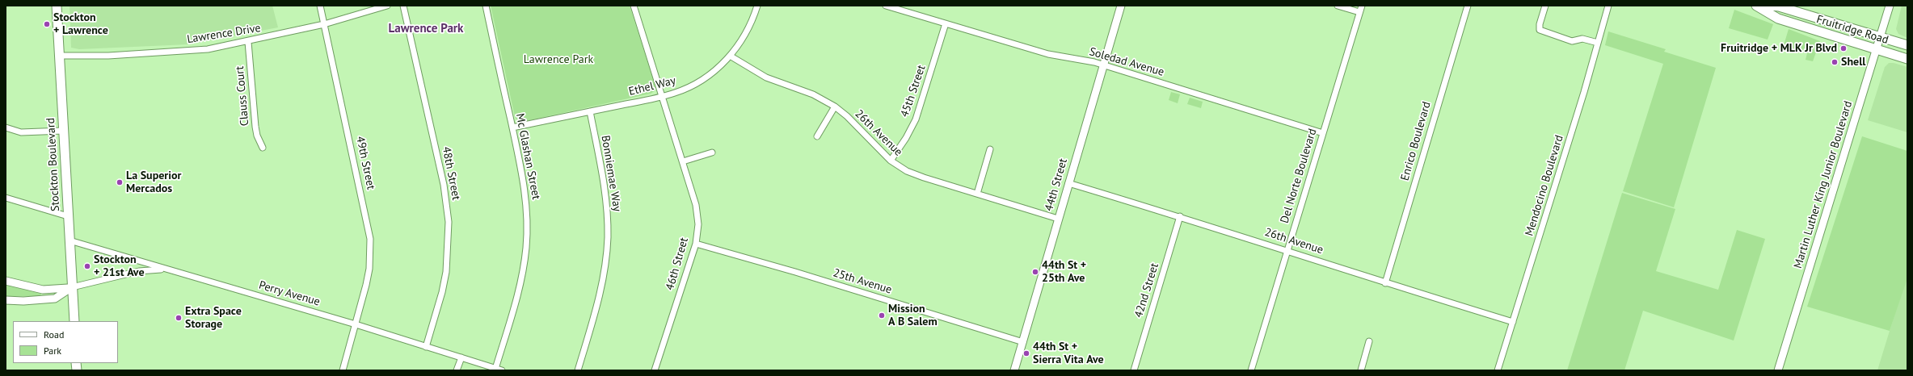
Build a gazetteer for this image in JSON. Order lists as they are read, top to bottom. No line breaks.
{"streets":{"main road":["Fruitridge Road","Stockton Boulevard"],"street":["Lawrence Drive","Soledad Avenue","Ethel Way","45th Street","Clauss Court","26th Avenue","Enrico Boulevard","Mc Glashan Street","49th Street","48th Street","Bonniemae Way","Del Norte Boulevard","44th Street","Martin Luther King Junior Boulevard","Mendocino Boulevard","46th Street","25th Avenue","42nd Street","Perry Avenue"]},"crossings":[["Fruitridge Road","Martin Luther King Junior Boulevard"],["Lawrence Drive","Clauss Court"],["Lawrence Drive","49th Street"],["Lawrence Drive","Stockton Boulevard"],["Soledad Avenue","45th Street"],["Soledad Avenue","Del Norte Boulevard"],["Soledad Avenue","44th Street"],["Ethel Way","26th Avenue"],["Ethel Way","Mc Glashan Street"],["Ethel Way","Bonniemae Way"],["Ethel Way","46th Street"],["45th Street","26th Avenue"],["26th Avenue","Enrico Boulevard"],["26th Avenue","Del Norte Boulevard"],["26th Avenue","44th Street"],["26th Avenue","Mendocino Boulevard"],["26th Avenue","42nd Street"],["Mc Glashan Street","Perry Avenue"],["49th Street","Perry Avenue"],["Stockton Boulevard","Perry Avenue"],["48th Street","Perry Avenue"],["44th Street","25th Avenue"],["46th Street","25th Avenue"]],"districts":["Lawrence Park"],"parks":["Lawrence Park"],"places":["Stockton + Lawrence","Fruitridge + MLK Jr Blvd","Shell","La Superior Mercados","Stockton + 21st Ave","44th St + 25th Ave","Mission A B Salem","Extra Space Storage","44th St + Sierra Vita Ave"],"legend":["Road","Park"]}
